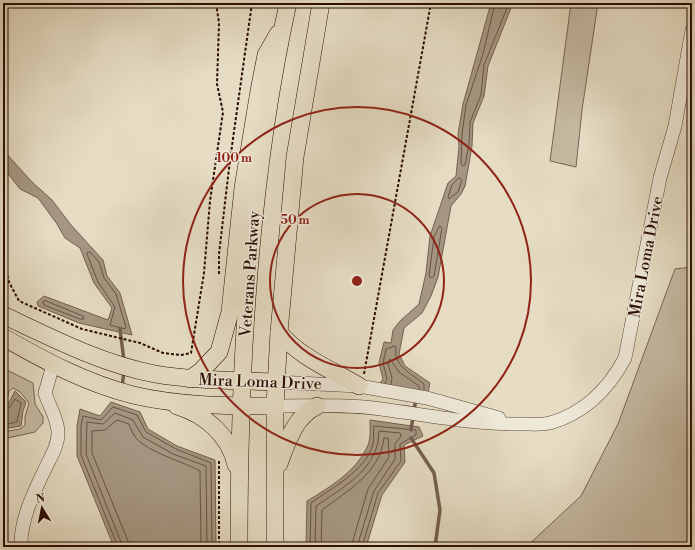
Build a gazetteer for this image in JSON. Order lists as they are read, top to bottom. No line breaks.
{"streets":{"main road":["Mira Loma Drive","Veterans Parkway"]},"crossings":[["Mira Loma Drive","Veterans Parkway"]],"north":"top","rings":["100 m","50 m"]}
